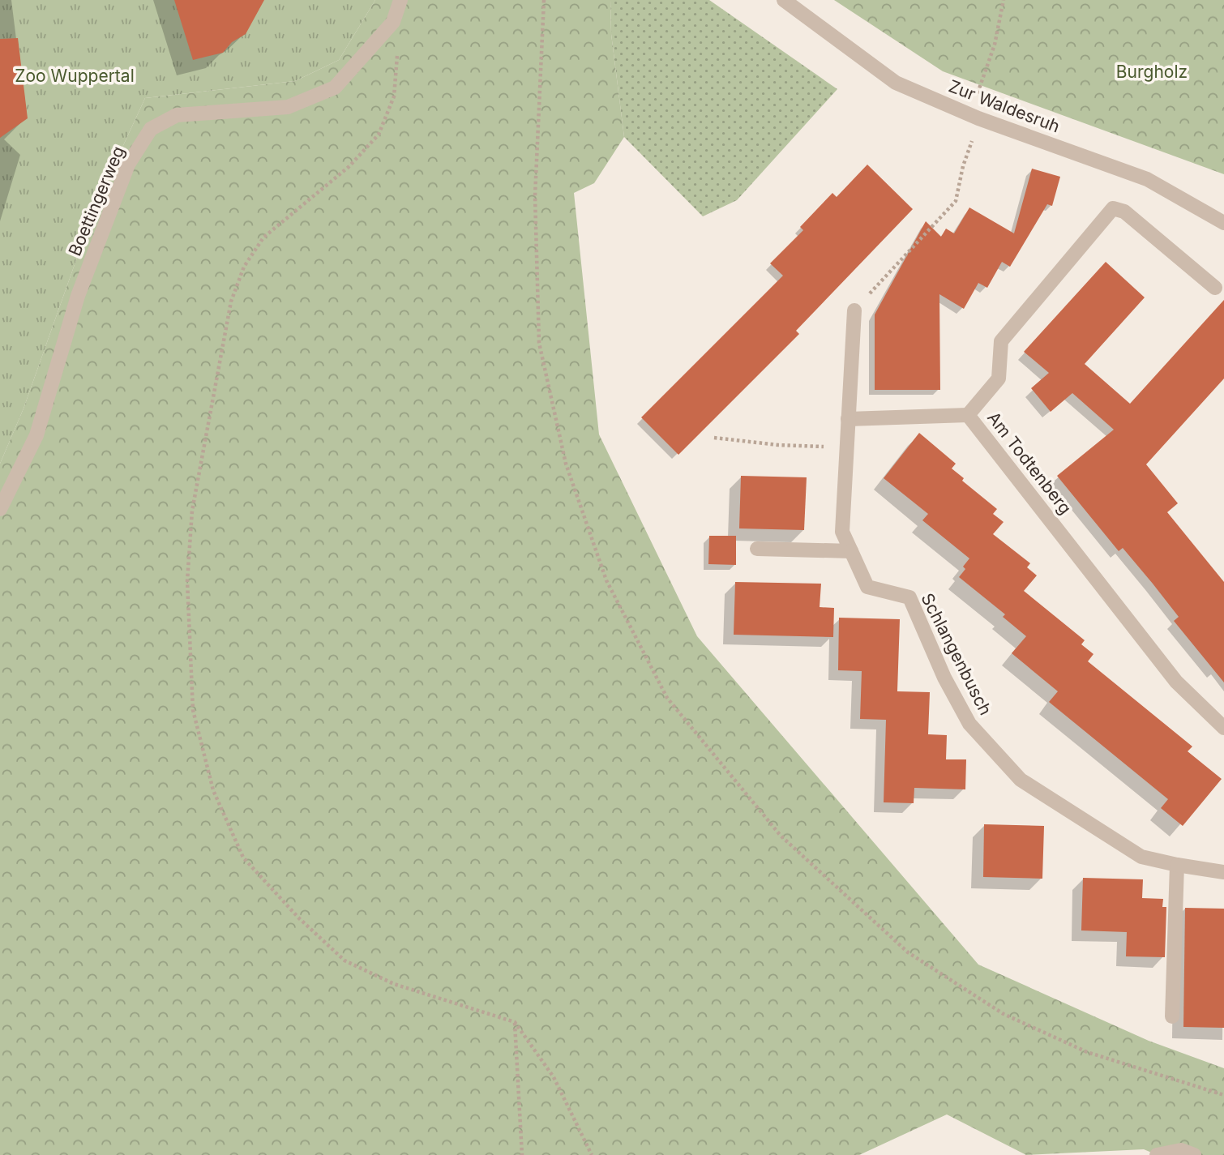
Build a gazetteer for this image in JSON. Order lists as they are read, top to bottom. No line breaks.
{"streets":{"street":["Zur Waldesruh","Boettingerweg","Am Todtenberg","Schlangenbusch"]},"parks":["Burgholz","Zoo Wuppertal"]}
